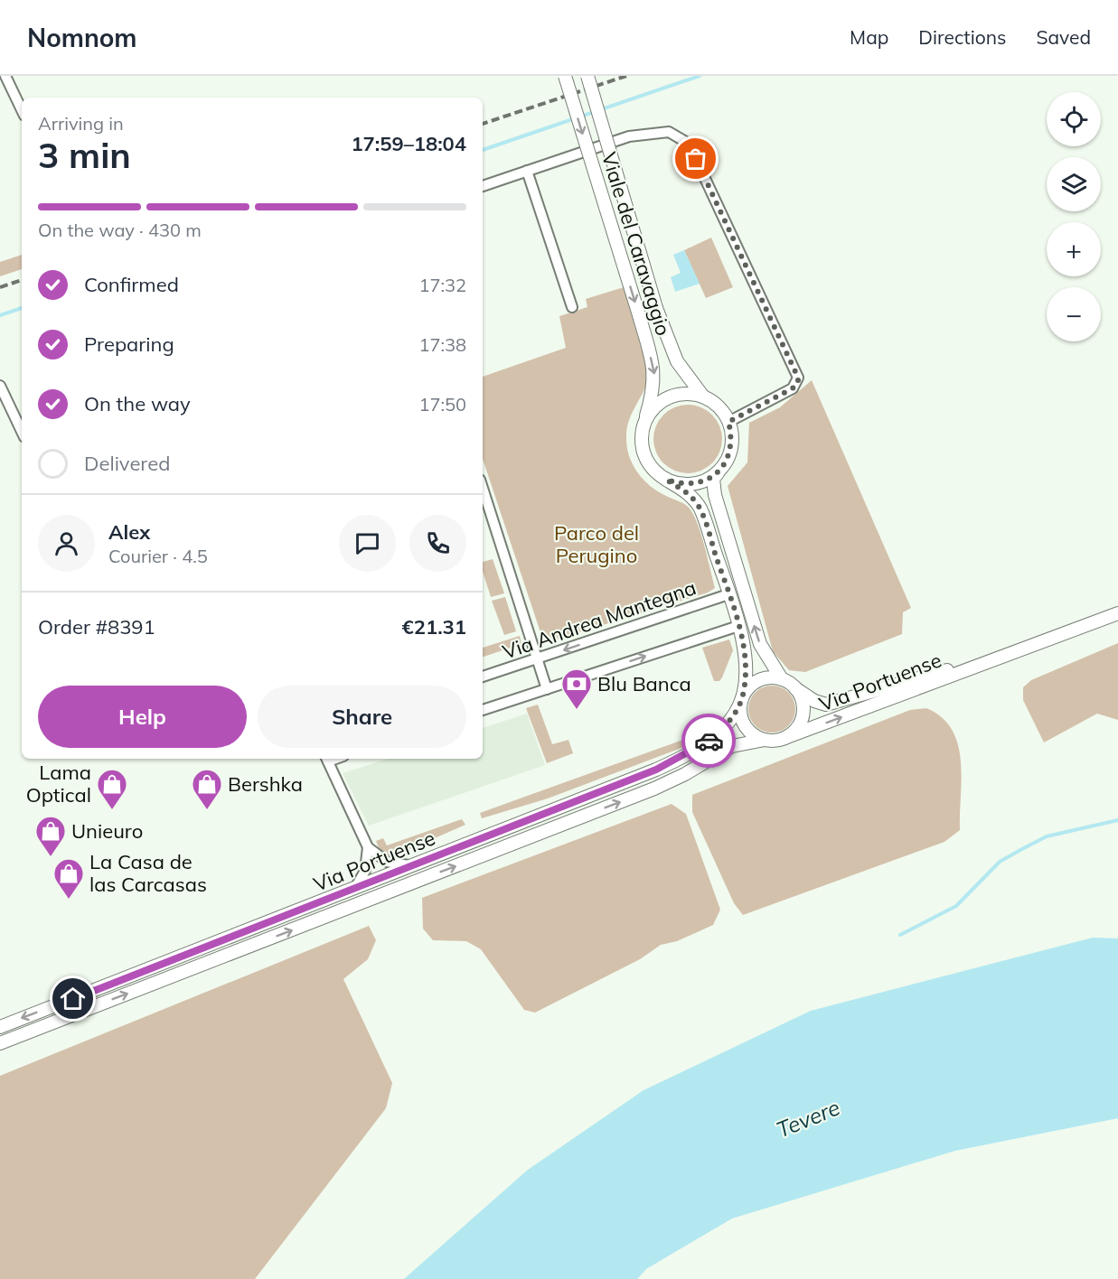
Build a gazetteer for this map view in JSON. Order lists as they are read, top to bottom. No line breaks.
{"streets":{"street":["Viale del Caravaggio","Via Andrea Mantegna","Via Portuense"]},"water":["Tevere"],"parks":["Parco del Perugino"],"places":{"bank":["Blu Banca"],"shop":["Lama Optical","Bershka","Unieuro","La Casa de las Carcasas"]},"page":{"header":"Nomnom","nav":["Map","Directions","Saved"],"map_buttons":["+","−"],"heading":["3 min","Arriving in","17:59–18:04"],"panel":["Alex","Courier · 4.5","Order #8391","€21.31"],"bar":"On the way · 430 m","list":[["Confirmed","17:32"],["Preparing","17:38"],["On the way","17:50"],"Delivered"],"buttons":["Help","Share"]}}
